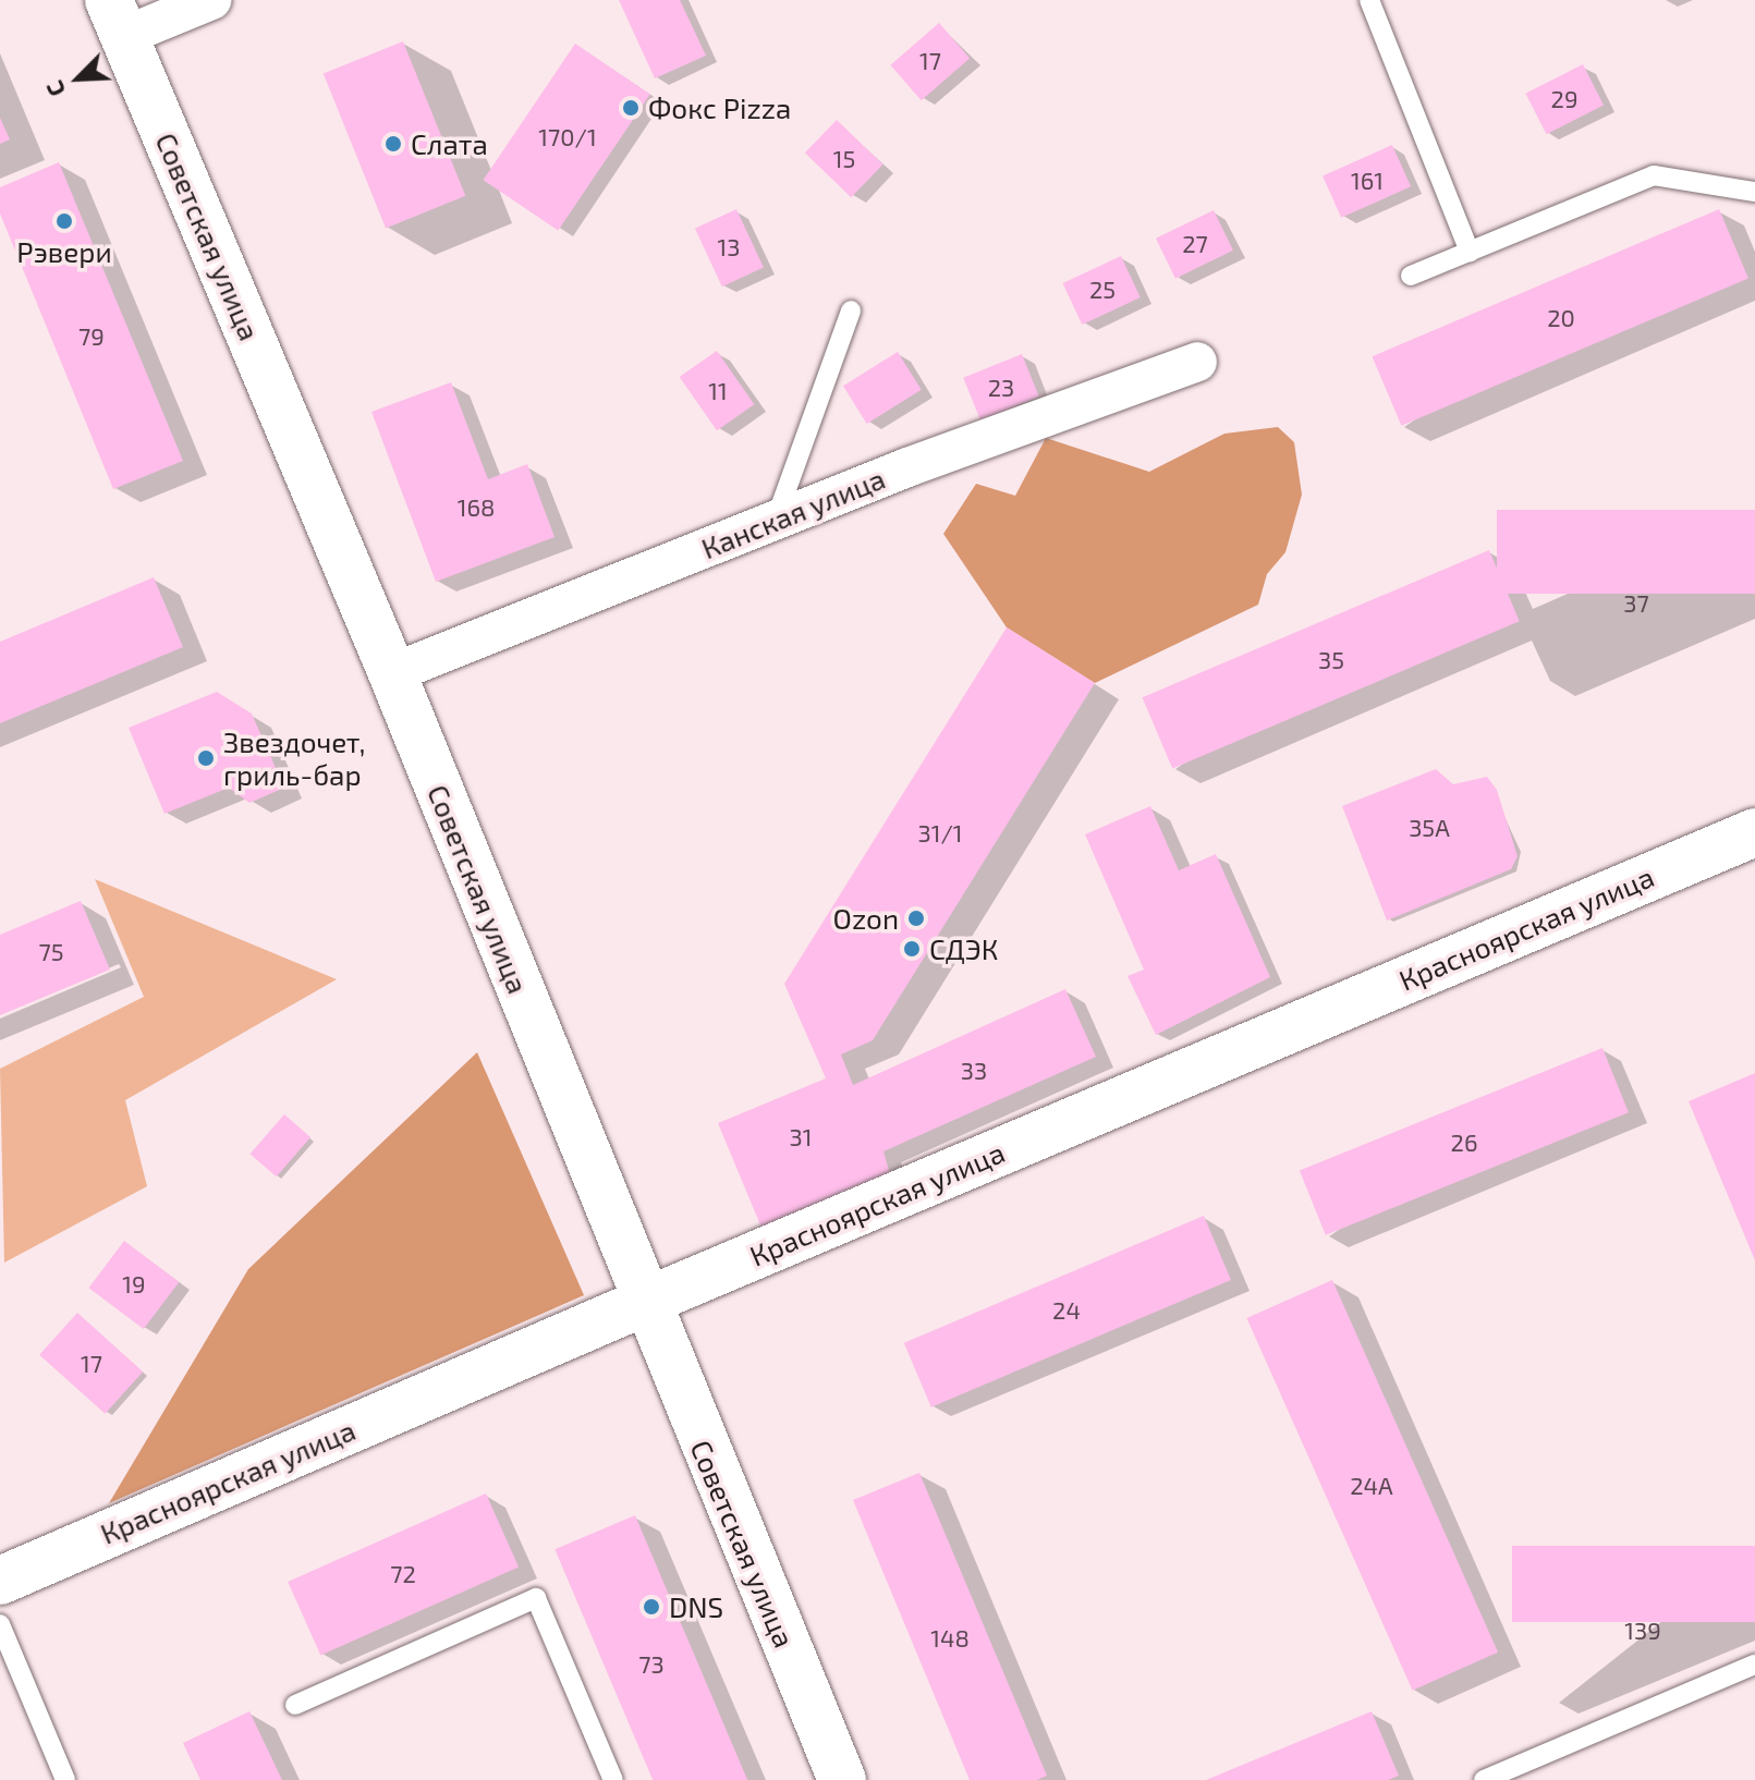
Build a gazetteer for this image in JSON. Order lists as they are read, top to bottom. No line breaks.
{"streets":{"main road":["Советская улица","Красноярская улица"],"street":["Канская улица"]},"crossings":[["Советская улица","Канская улица"],["Советская улица","Красноярская улица"]],"places":["Фокс Pizza","Слата","Рэвери","Звездочет, гриль-бар","Ozon","СДЭК","DNS"],"house_numbers":["17","29","170/1","15","161","27","13","25","20","79","23","11","168","37","35","35А","31/1","75","33","31","26","19","24","17","24А","72","139","148","73"],"north":"bottom left"}
